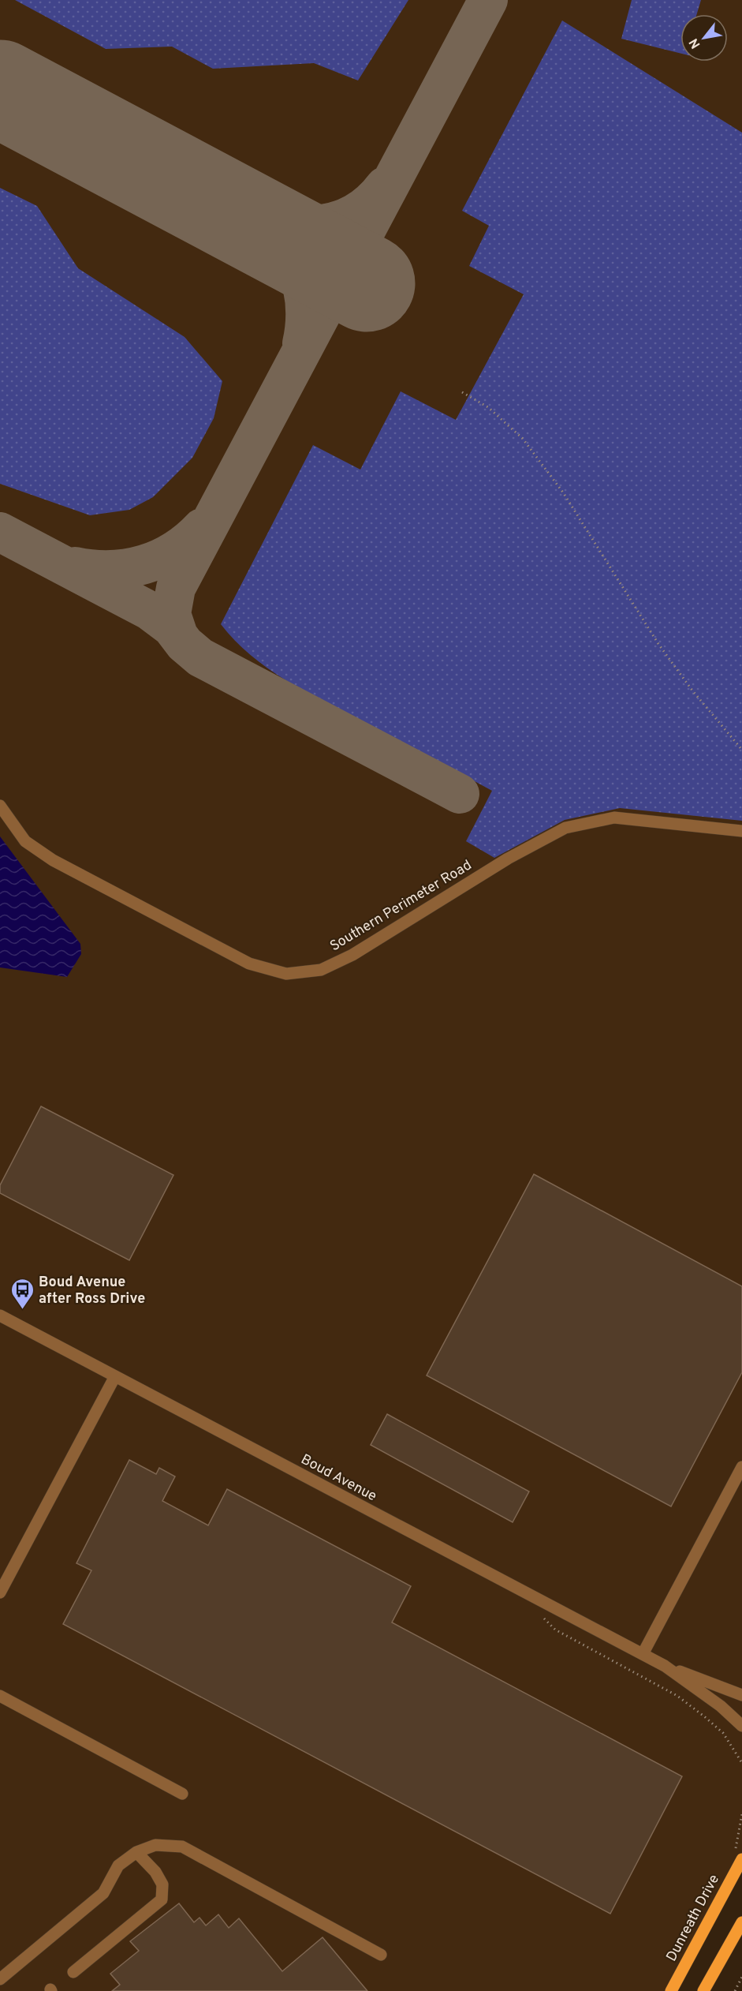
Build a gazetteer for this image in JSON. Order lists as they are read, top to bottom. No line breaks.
{"streets":{"main road":["Dunreath Drive"],"street":["Southern Perimeter Road","Boud Avenue"]},"places":{"bus stop":["Boud Avenue after Ross Drive"]},"north":"bottom left"}
